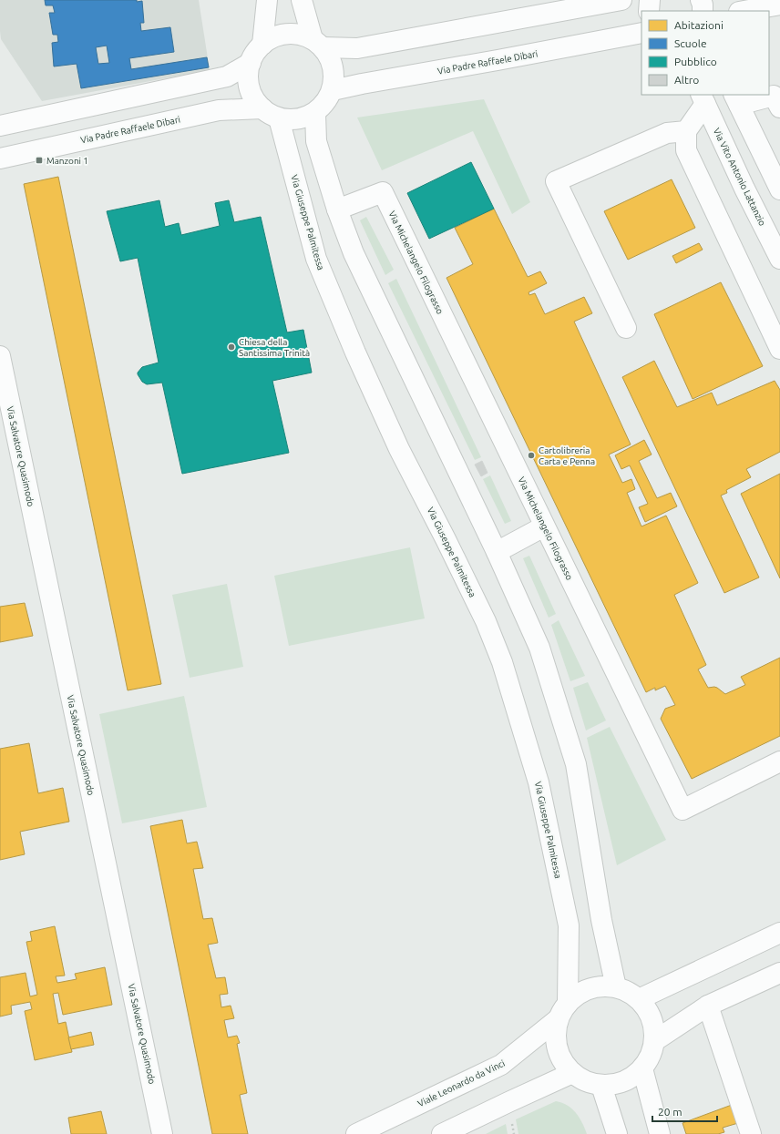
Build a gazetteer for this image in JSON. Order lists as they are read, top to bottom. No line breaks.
{"streets":{"street":["Via Padre Raffaele Dibari","Via Vito Antonio Lattanzio","Via Giuseppe Palmitessa","Via Michelangelo Filograsso","Via Salvatore Quasimodo","Viale Leonardo da Vinci"]},"crossings":[["Via Padre Raffaele Dibari","Via Giuseppe Palmitessa"],["Via Giuseppe Palmitessa","Viale Leonardo da Vinci"]],"places":{"transit":["Manzoni 1"],"other":["Chiesa della Santissima Trinità","Cartolibreria Carta e Penna"]},"legend":["Abitazioni","Scuole","Pubblico","Altro"],"scale_bar":"20 m"}
